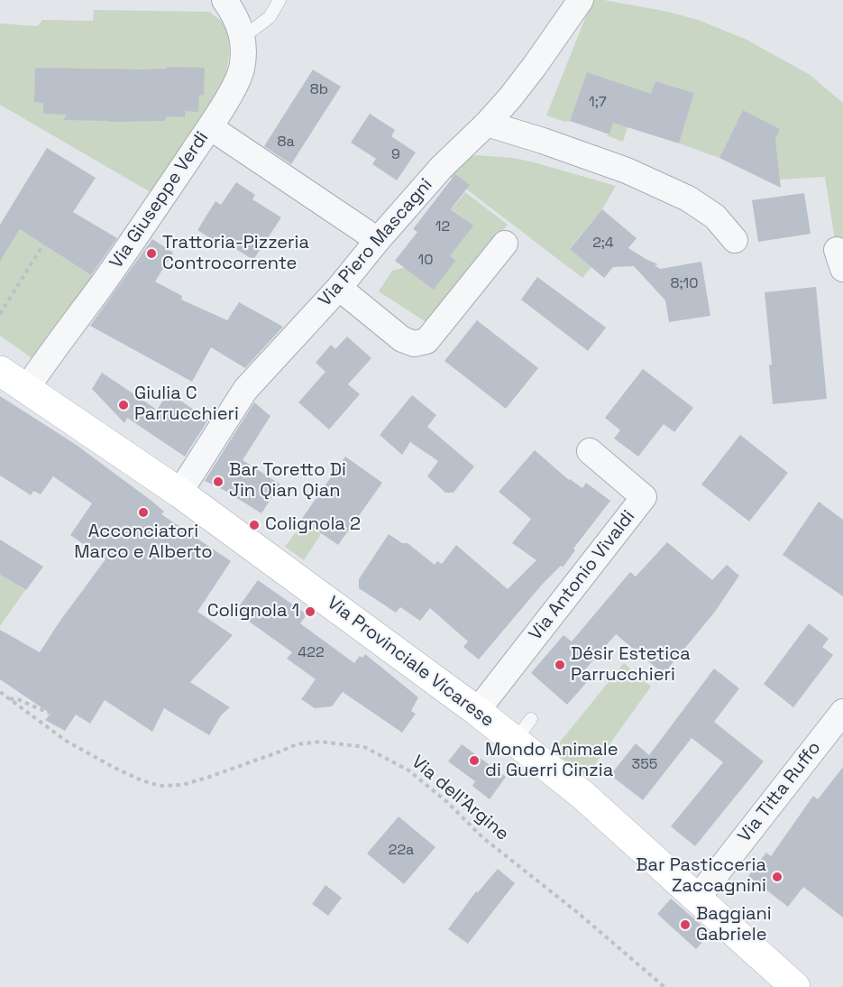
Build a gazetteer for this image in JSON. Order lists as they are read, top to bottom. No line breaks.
{"streets":{"main road":["Via Provinciale Vicarese"],"street":["Via Giuseppe Verdi","Via Piero Mascagni","Via Antonio Vivaldi","Via Titta Ruffo"],"path":["Via dell'Argine"]},"crossings":[["Via Giuseppe Verdi","Via Provinciale Vicarese"],["Via Piero Mascagni","Via Provinciale Vicarese"],["Via Antonio Vivaldi","Via Provinciale Vicarese"],["Via Provinciale Vicarese","Via Titta Ruffo"]],"places":["Trattoria-Pizzeria Controcorrente","Giulia C Parrucchieri","Bar Toretto Di Jin Qian Qian","Acconciatori Marco e Alberto","Colignola 2","Colignola 1","Désir Estetica Parrucchieri","Mondo Animale di Guerri Cinzia","Bar Pasticceria Zaccagnini","Baggiani Gabriele"],"house_numbers":["8b","1;7","8a","9","12","2;4","10","8;10","422","355","22a"]}
